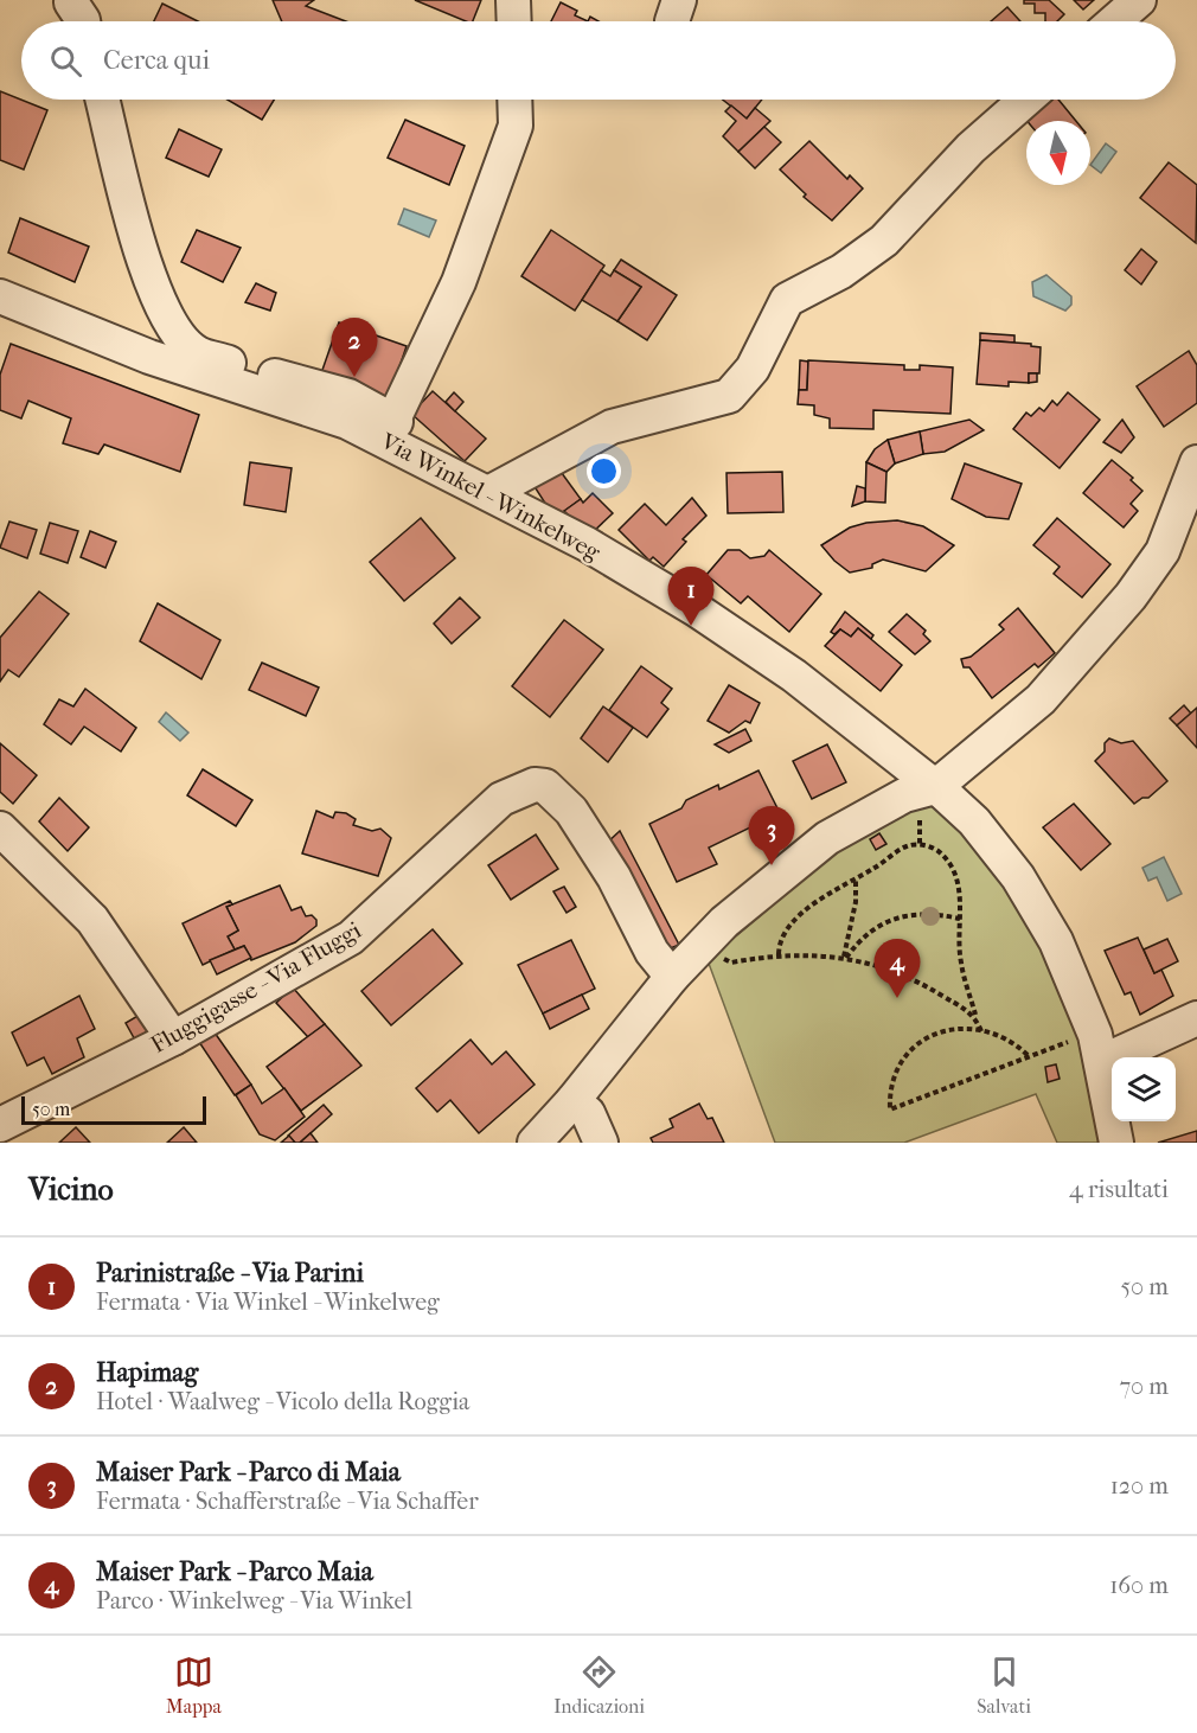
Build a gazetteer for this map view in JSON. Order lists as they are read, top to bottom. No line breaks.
{"streets":{"street":["Via Winkel - Winkelweg","Fluggigasse - Via Fluggi"]},"scale_bar":"50 m","north":"bottom","page":{"search":"Cerca qui","pins":["2","1","3","4"],"scale":"50 m","heading":["Vicino","4 risultati"],"list":[{"mark":"1","name":"Parinistraße - Via Parini","note":"Fermata · Via Winkel - Winkelweg","value":"50 m"},{"mark":"2","name":"Hapimag","note":"Hotel · Waalweg - Vicolo della Roggia","value":"70 m"},{"mark":"3","name":"Maiser Park - Parco di Maia","note":"Fermata · Schafferstraße - Via Schaffer","value":"120 m"},{"mark":"4","name":"Maiser Park - Parco Maia","note":"Parco · Winkelweg - Via Winkel","value":"160 m"}],"nav":["Mappa","Indicazioni","Salvati"]}}
